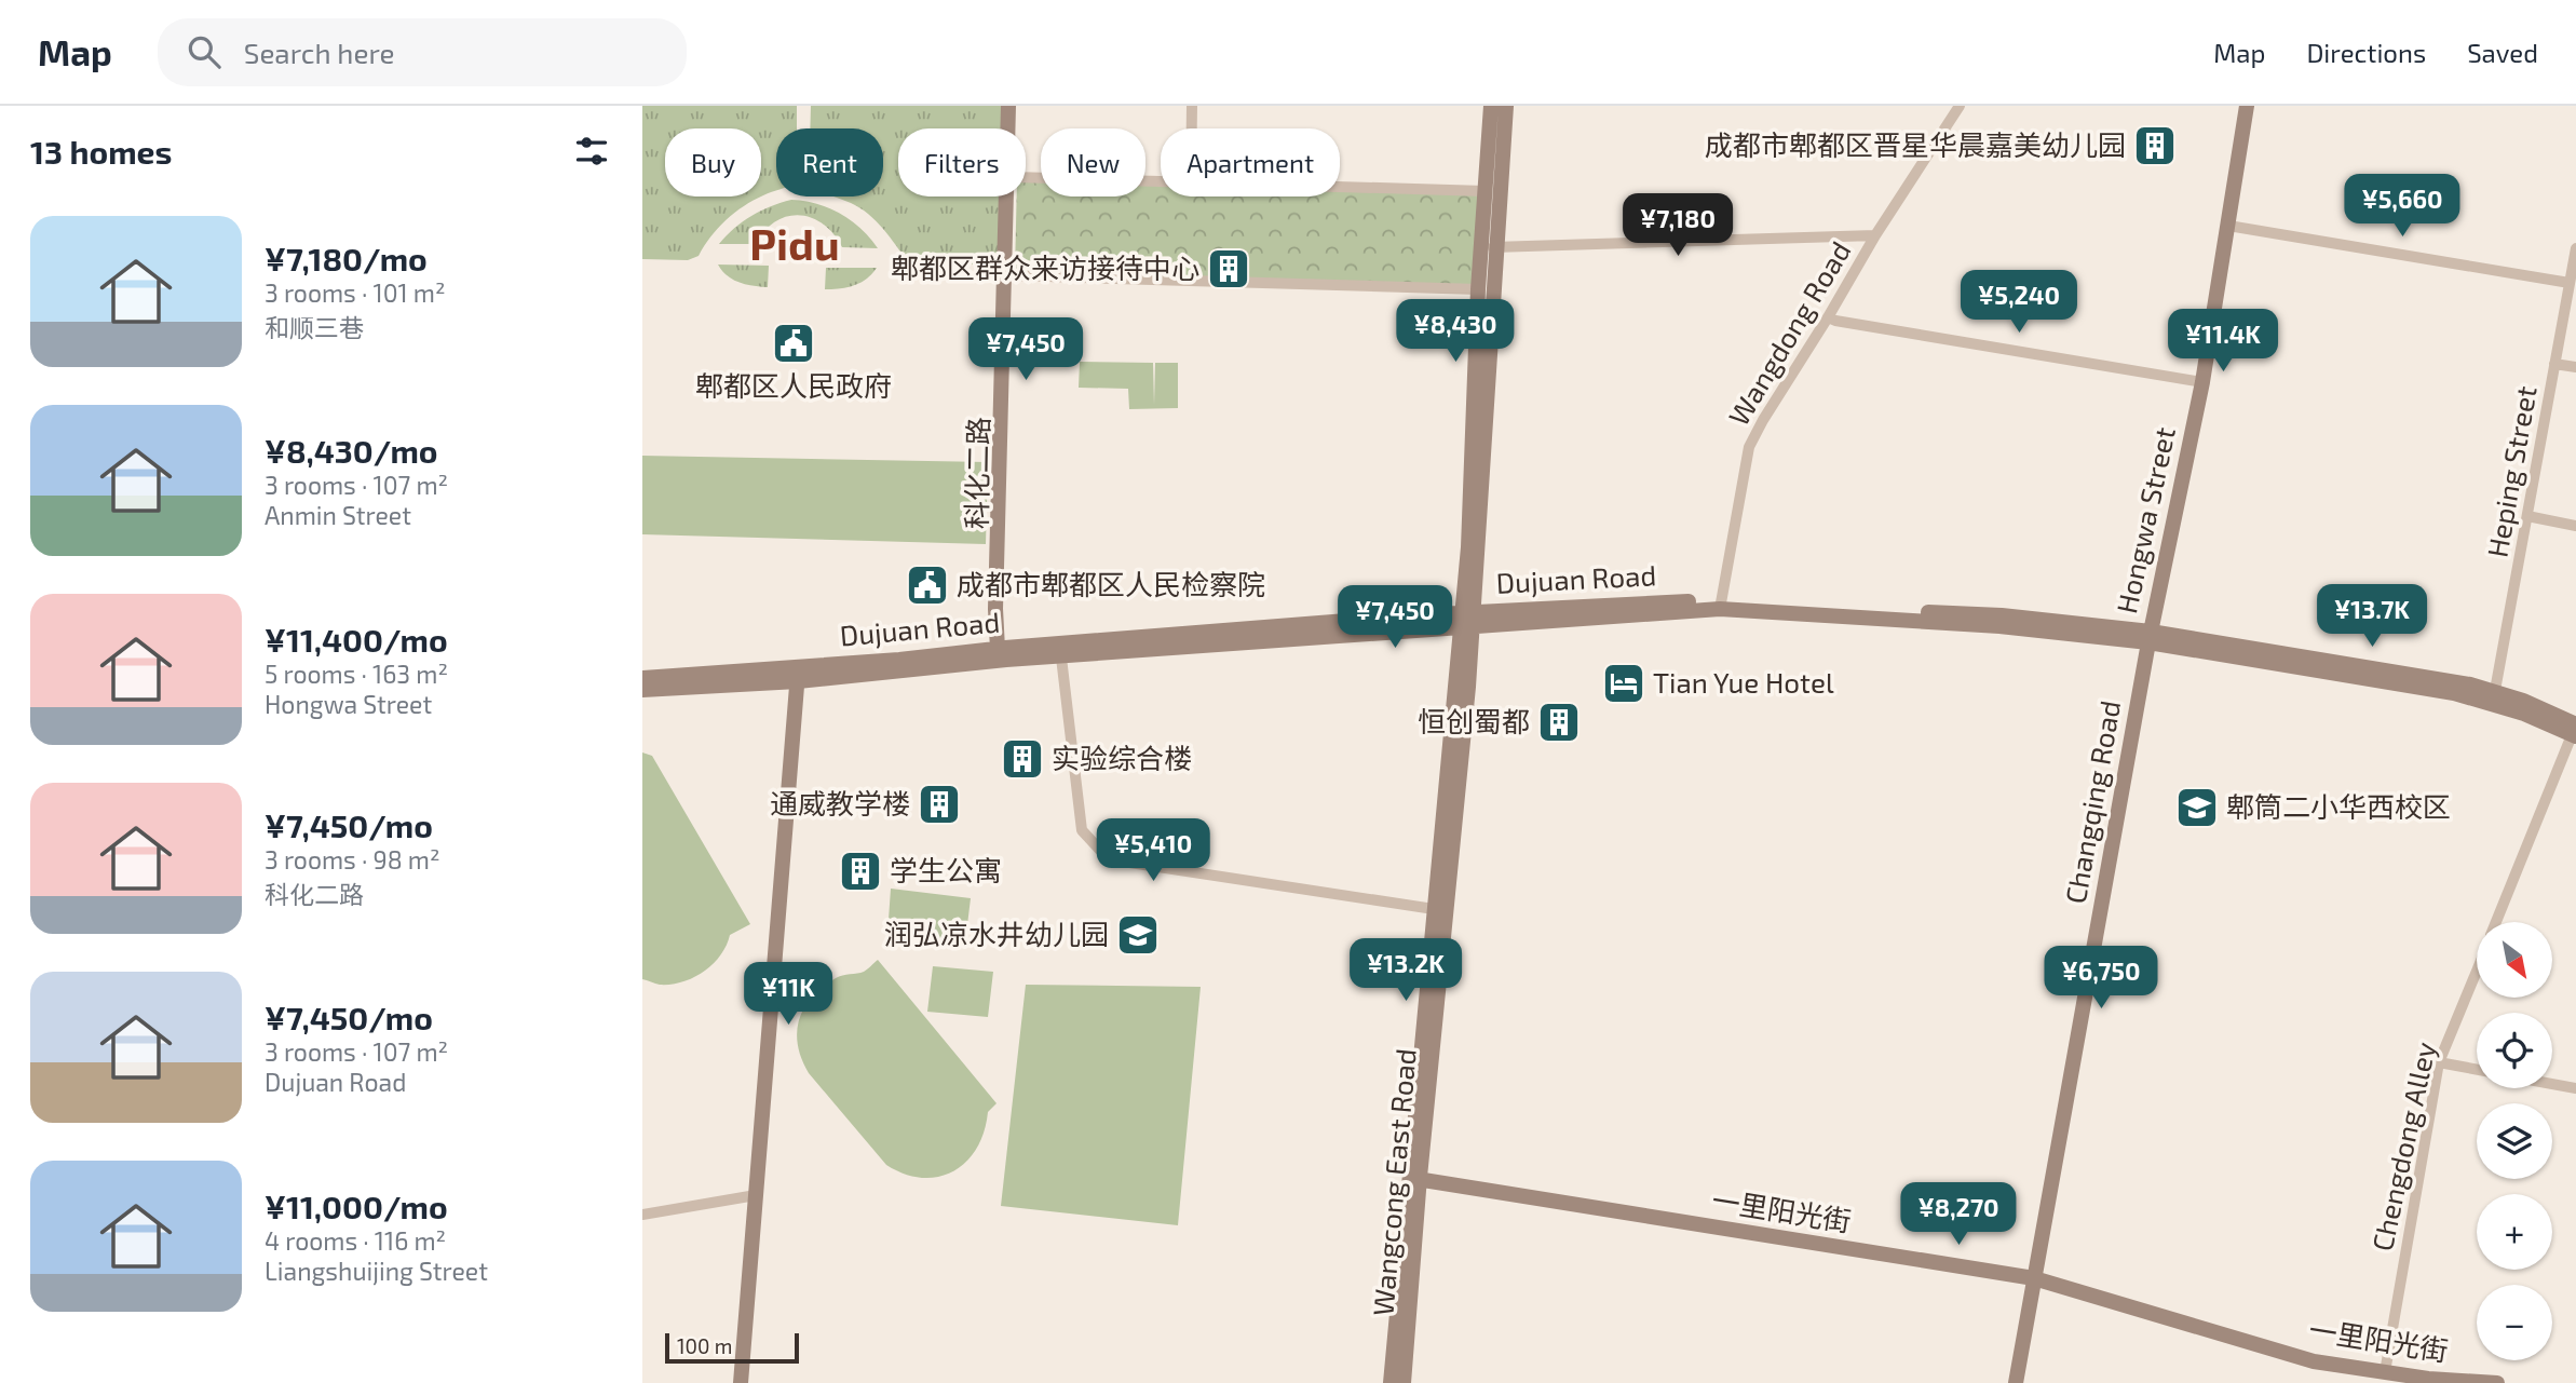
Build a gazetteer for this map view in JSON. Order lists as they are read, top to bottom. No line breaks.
{"streets":{"main road":["科化二路","Hongwa Street","Dujuan Road","Changqing Road","Wangcong East Road","一里阳光街"],"street":["Wangdong Road","Heping Street","Chengdong Alley"]},"crossings":[["Wangdong Road","Dujuan Road"],["Heping Street","Dujuan Road"],["科化二路","Dujuan Road"],["Hongwa Street","Dujuan Road"],["Hongwa Street","Changqing Road"],["Dujuan Road","Changqing Road"],["Dujuan Road","Chengdong Alley"],["Dujuan Road","Wangcong East Road"],["Changqing Road","一里阳光街"],["Chengdong Alley","一里阳光街"],["Wangcong East Road","一里阳光街"]],"districts":["Pidu"],"places":{"building":["成都市郫都区晋星华晨嘉美幼儿园","郫都区群众来访接待中心","恒创蜀都","实验综合楼","通威教学楼","学生公寓"],"public building":["郫都区人民政府","成都市郫都区人民检察院"],"hotel":["Tian Yue Hotel"],"school or university":["郫筒二小华西校区","润弘凉水井幼儿园"]},"scale_bar":"100 m","north":"bottom right","page":{"header":"Map","search":"Search here","nav":["Map","Directions","Saved"],"heading":"13 homes","chip":["Buy","Rent","Filters","New","Apartment"],"price":["¥5,660","¥7,180","¥5,240","¥8,430","¥11.4K","¥7,450","¥13.7K","¥7,450","¥5,410","¥13.2K","¥6,750","¥11K","¥8,270"],"list":[{"name":"¥7,180/mo","note":"3 rooms · 101 m² · 和顺三巷"},{"name":"¥8,430/mo","note":"3 rooms · 107 m² · Anmin Street"},{"name":"¥11,400/mo","note":"5 rooms · 163 m² · Hongwa Street"},{"name":"¥7,450/mo","note":"3 rooms · 98 m² · 科化二路"},{"name":"¥7,450/mo","note":"3 rooms · 107 m² · Dujuan Road"},{"name":"¥11,000/mo","note":"4 rooms · 116 m² · Liangshuijing Street"}],"map_buttons":["+","−"],"scale":"100 m"}}
